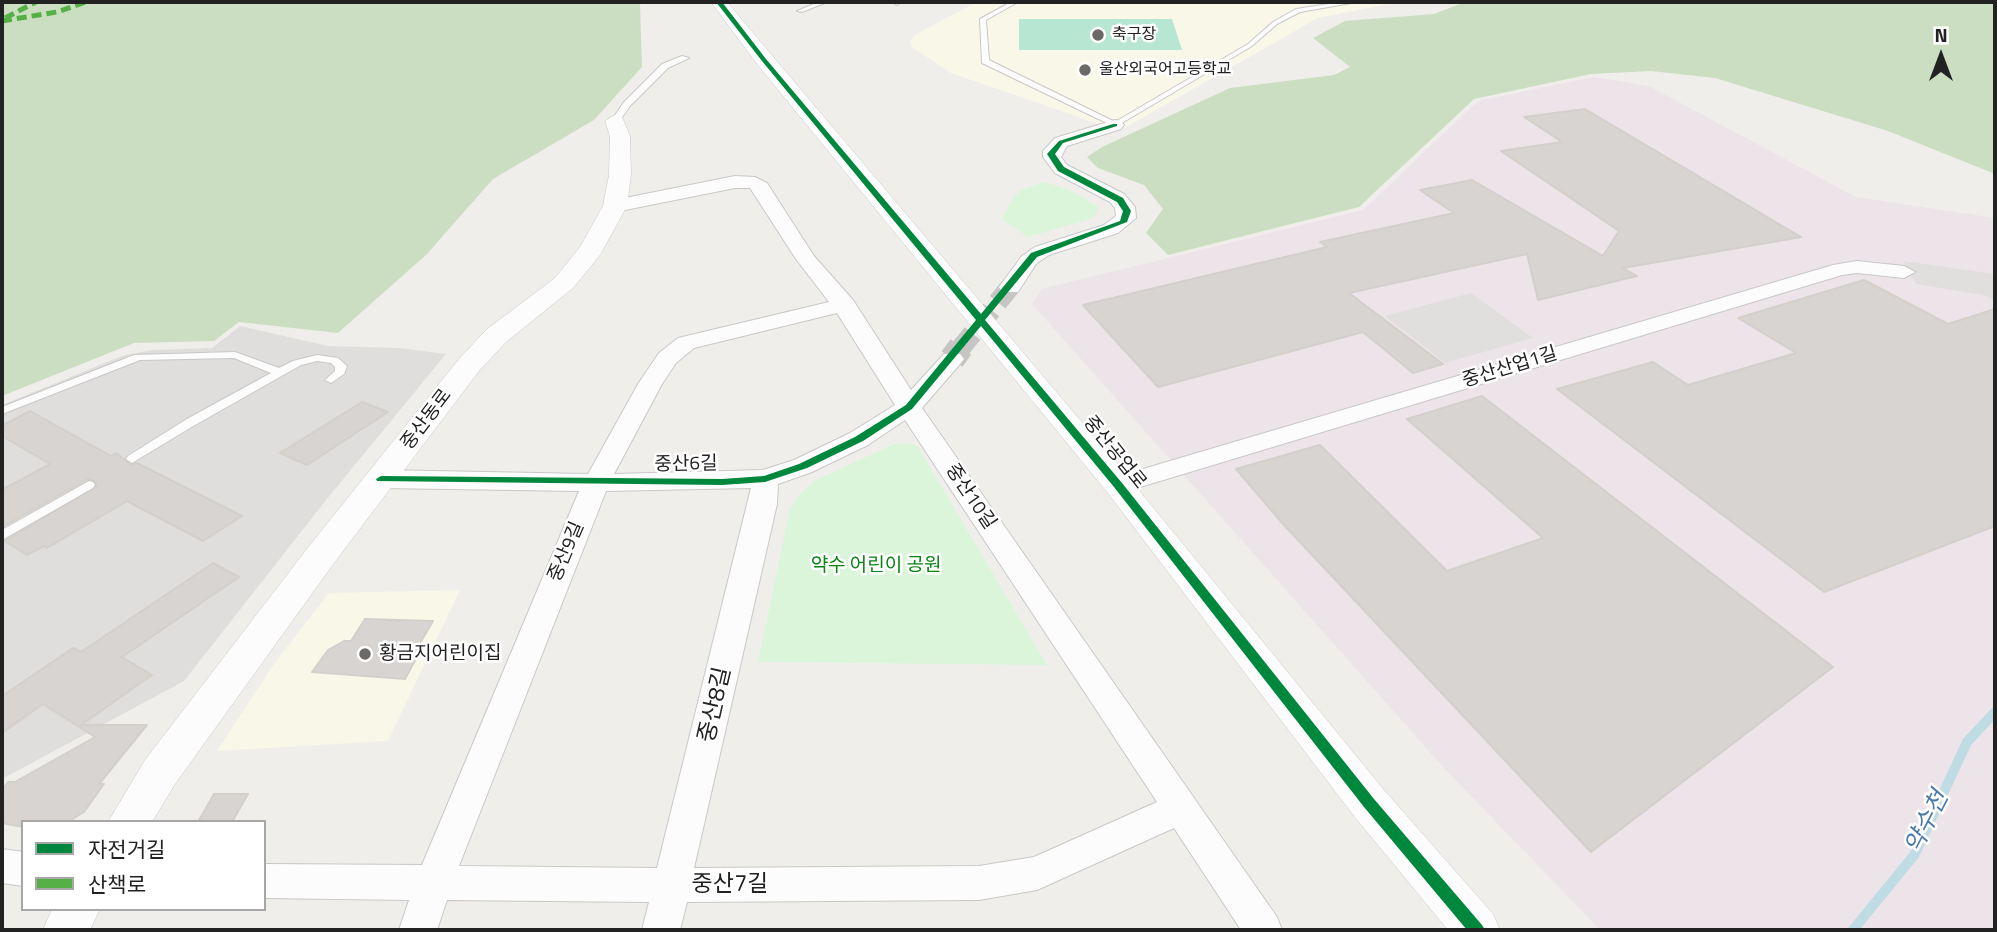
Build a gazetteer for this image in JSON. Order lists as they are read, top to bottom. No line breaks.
{"streets":{"street":["중산산업1길","중산동로","중산공업로","중산6길","중산10길","중산9길","중산8길","중산7길"]},"crossings":[["중산산업1길","중산공업로"],["중산동로","중산6길"],["중산동로","중산10길"],["중산6길","중산10길"],["중산6길","중산9길"],["중산6길","중산8길"],["중산10길","중산9길"],["중산10길","중산7길"],["중산9길","중산7길"],["중산8길","중산7길"]],"water":["약수천"],"parks":["약수 어린이 공원"],"places":["축구장","울산외국어고등학교","황금지어린이집"],"legend":["자전거길","산책로"],"north":"top"}
